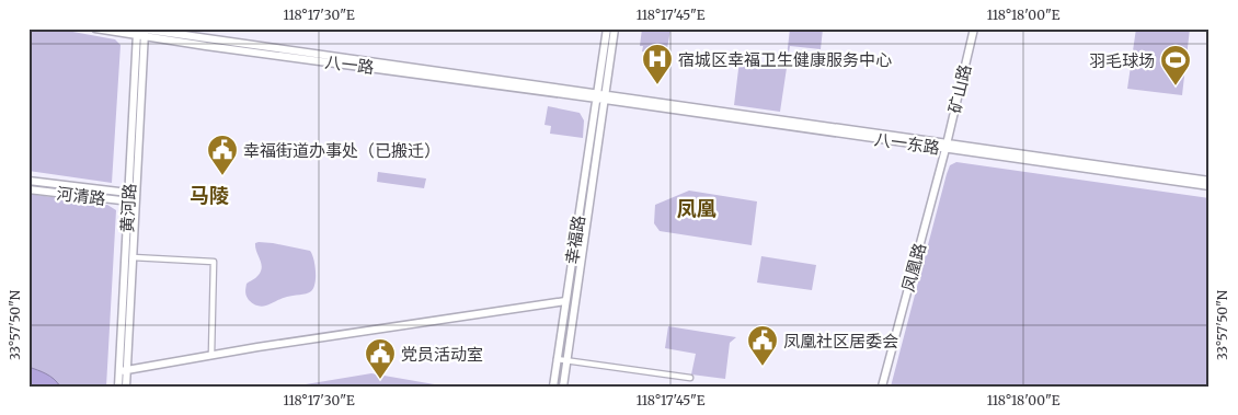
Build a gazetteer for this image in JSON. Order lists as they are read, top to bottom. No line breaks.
{"streets":{"main road":["八一路","矿山路","八一东路","河清路","黄河路","幸福路","凤凰路"]},"crossings":[["八一路","八一东路"],["八一路","黄河路"],["八一路","幸福路"],["矿山路","八一东路"],["矿山路","凤凰路"],["八一东路","幸福路"],["八一东路","凤凰路"],["河清路","黄河路"]],"districts":["马陵","凤凰"],"places":{"hospital":["宿城区幸福卫生健康服务中心"],"sports":["羽毛球场"],"public building":["幸福街道办事处（已搬迁）","凤凰社区居委会","党员活动室"]},"coordinates":["118°17'30\"E","118°17'45\"E","118°18'00\"E","33°57'50\"N"]}
